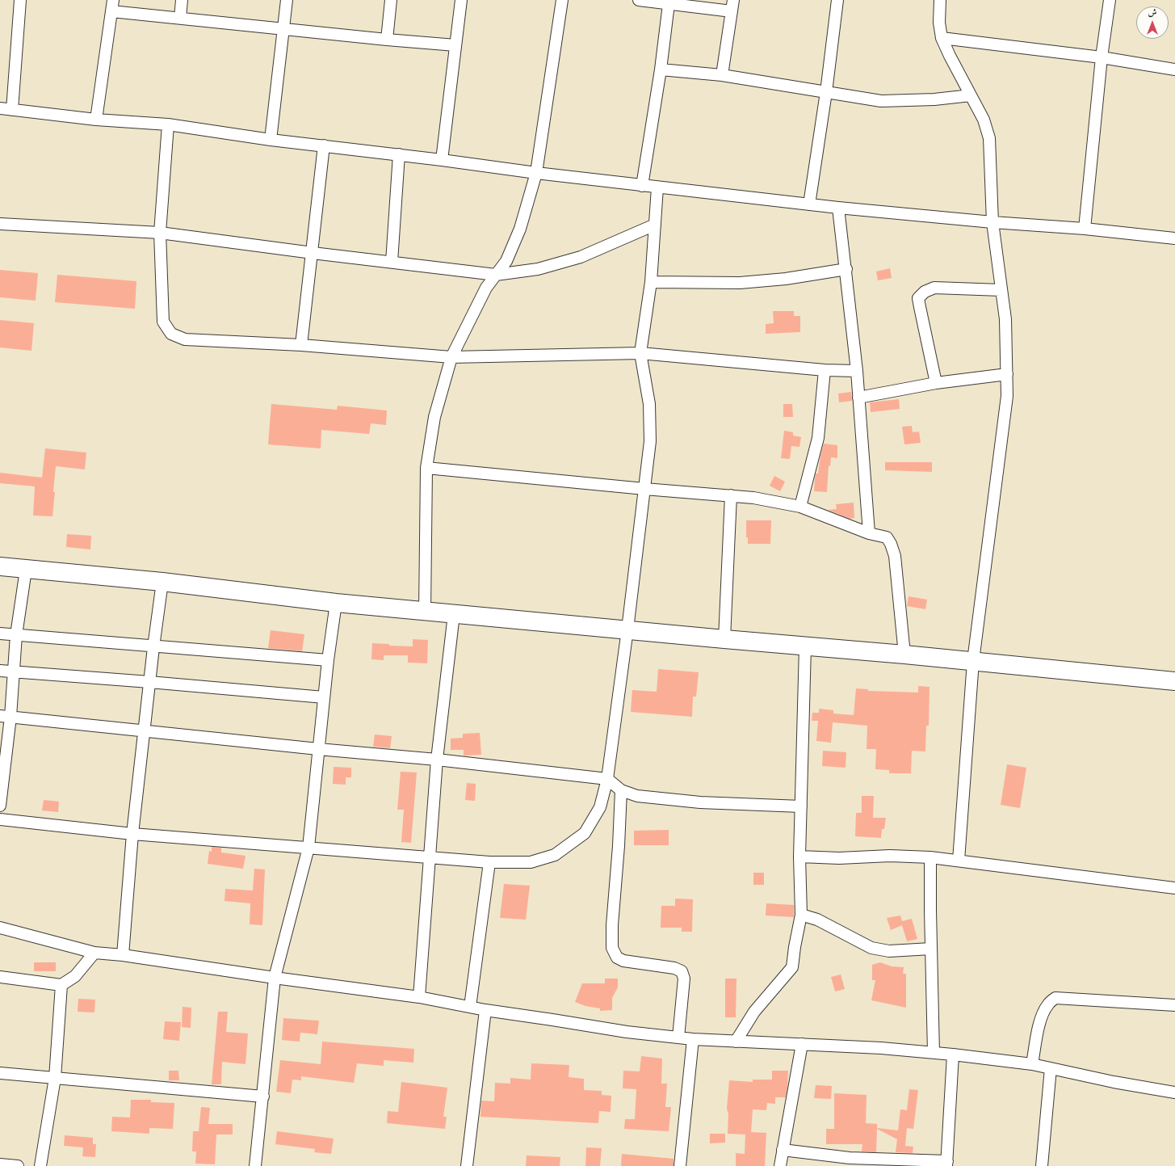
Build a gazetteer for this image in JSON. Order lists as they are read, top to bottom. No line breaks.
{"north":"top"}
